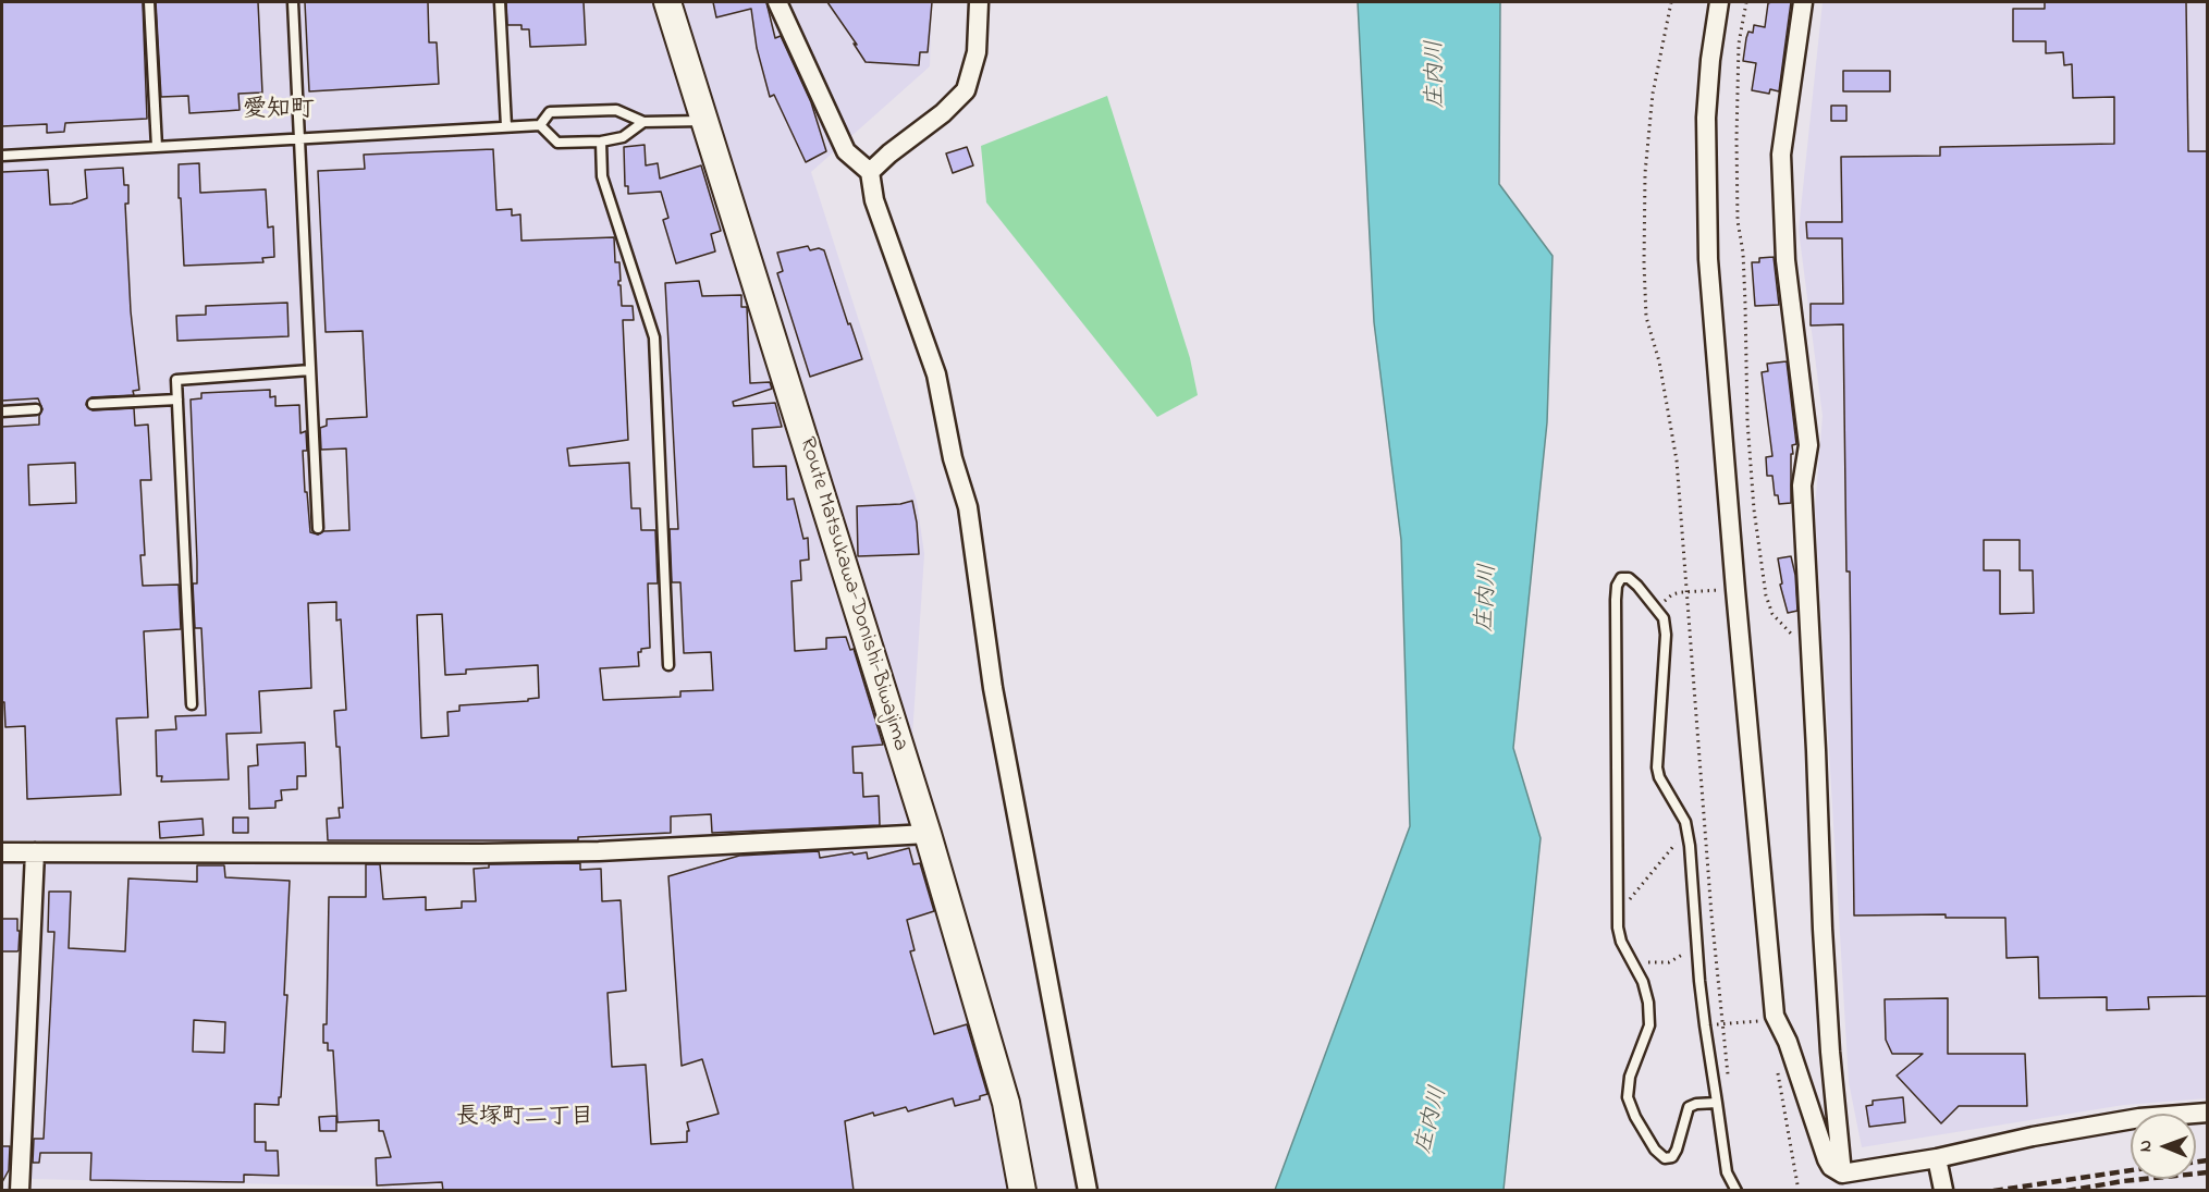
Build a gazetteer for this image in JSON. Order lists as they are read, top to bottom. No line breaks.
{"streets":{"main road":["Route Matsukawa-Donishi-Biwajima"]},"districts":["愛知町","長塚町二丁目"],"water":["庄内川"],"north":"left"}
